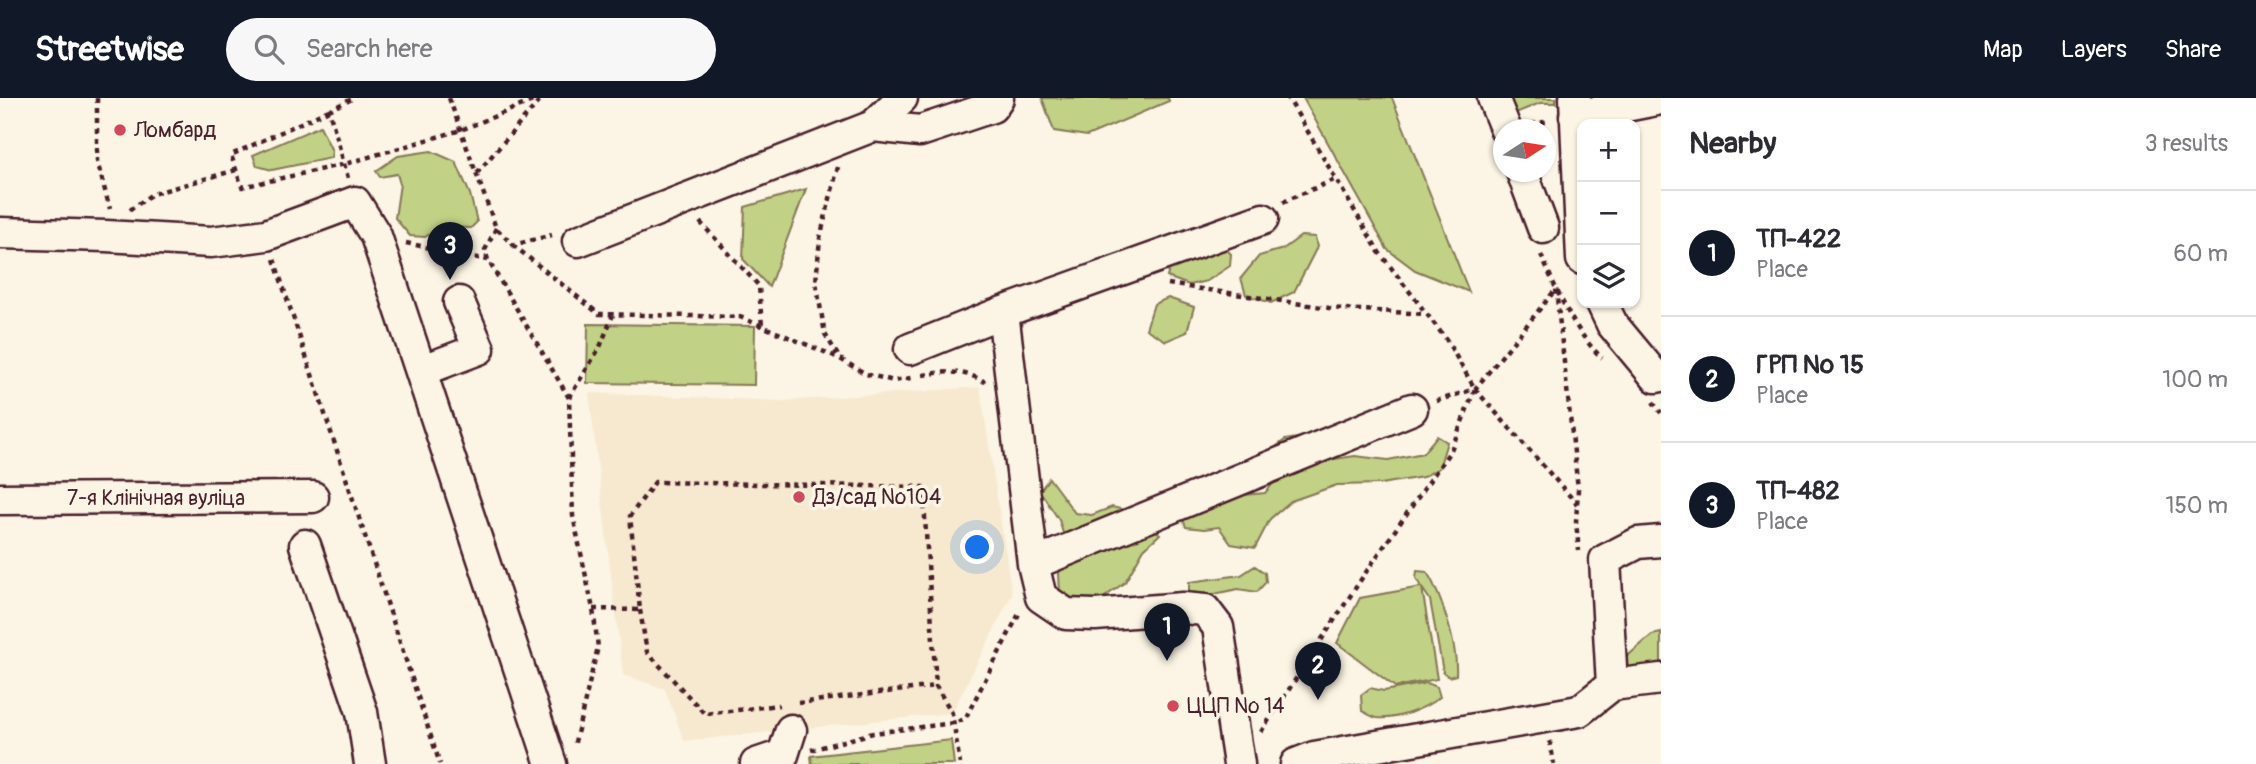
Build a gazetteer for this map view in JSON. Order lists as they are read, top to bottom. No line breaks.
{"streets":{"street":["7-я Клінічная вуліца"]},"places":["Ломбард","Дз/сад №104","ЦЦП № 14"],"north":"right","page":{"header":"Streetwise","search":"Search here","nav":["Map","Layers","Share"],"heading":["Nearby","3 results"],"map_buttons":["+","−"],"list":[{"mark":"1","name":"ТП-422","note":"Place","value":"60 m"},{"mark":"2","name":"ГРП № 15","note":"Place","value":"100 m"},{"mark":"3","name":"ТП-482","note":"Place","value":"150 m"}],"pins":["3","1","2"]}}
